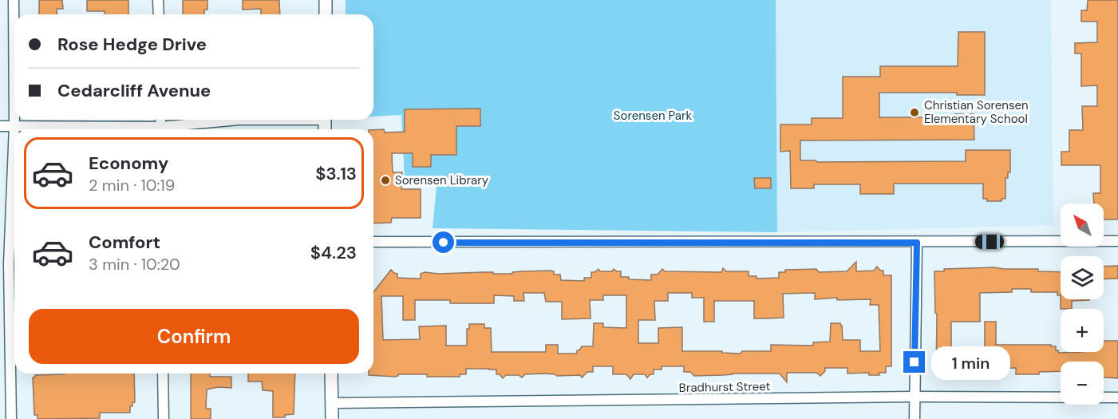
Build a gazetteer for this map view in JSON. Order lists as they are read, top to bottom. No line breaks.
{"streets":{"street":["Bradhurst Street"]},"parks":["Sorensen Park"],"places":["Christian Sorensen Elementary School","Sorensen Library"],"north":"top left","page":{"banner":["Rose Hedge Drive","Cedarcliff Avenue"],"list":[{"name":"Economy","note":"2 min · 10:19","value":"$3.13"},{"name":"Comfort","note":"3 min · 10:20","value":"$4.23"}],"map_buttons":["+","−"],"buttons":"Confirm","bubble":"1 min"}}
